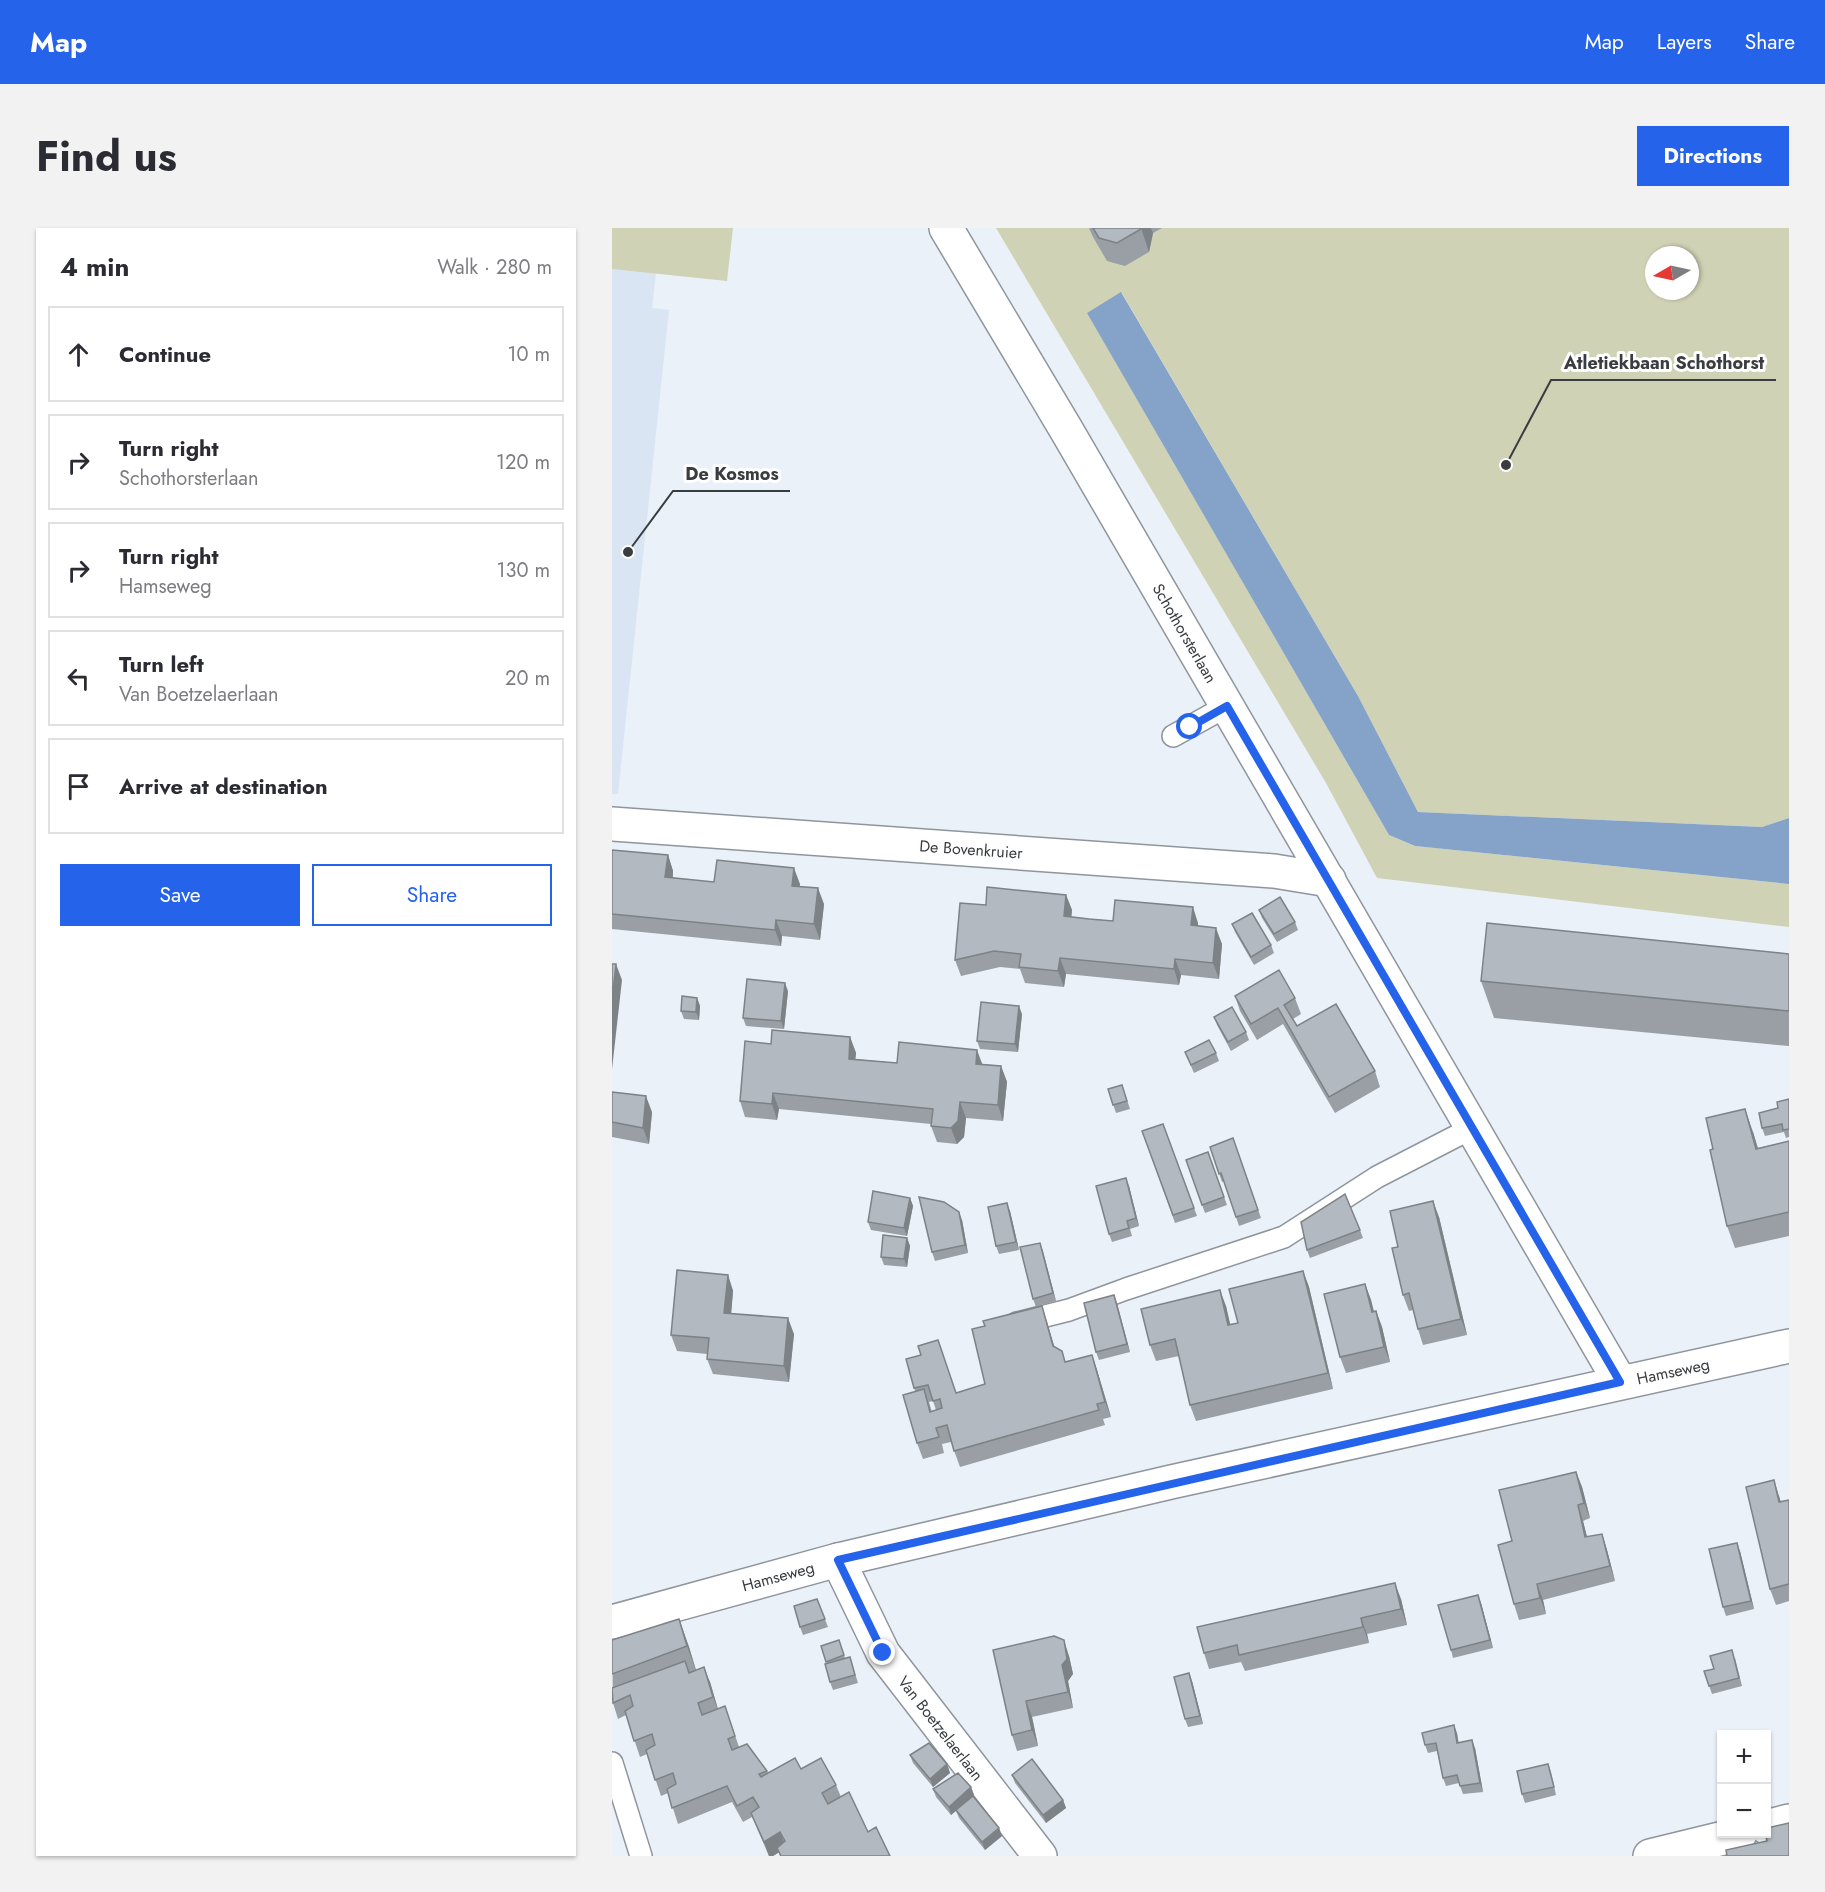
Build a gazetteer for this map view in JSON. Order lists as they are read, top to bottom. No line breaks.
{"streets":{"street":["Schothorsterlaan","De Bovenkruier","Hamseweg","Van Boetzelaerlaan"]},"crossings":[["Schothorsterlaan","De Bovenkruier"],["Schothorsterlaan","Hamseweg"],["Hamseweg","Van Boetzelaerlaan"]],"places":["Atletiekbaan Schothorst","De Kosmos"],"north":"left","page":{"header":"Map","nav":["Map","Layers","Share"],"title":"Find us","buttons":["Directions",["Save","Share"]],"heading":["4 min","Walk · 280 m"],"list":[["Continue","10 m"],["Turn right","Schothorsterlaan","120 m"],["Turn right","Hamseweg","130 m"],["Turn left","Van Boetzelaerlaan","20 m"],"Arrive at destination"],"map_buttons":["+","−"]}}
